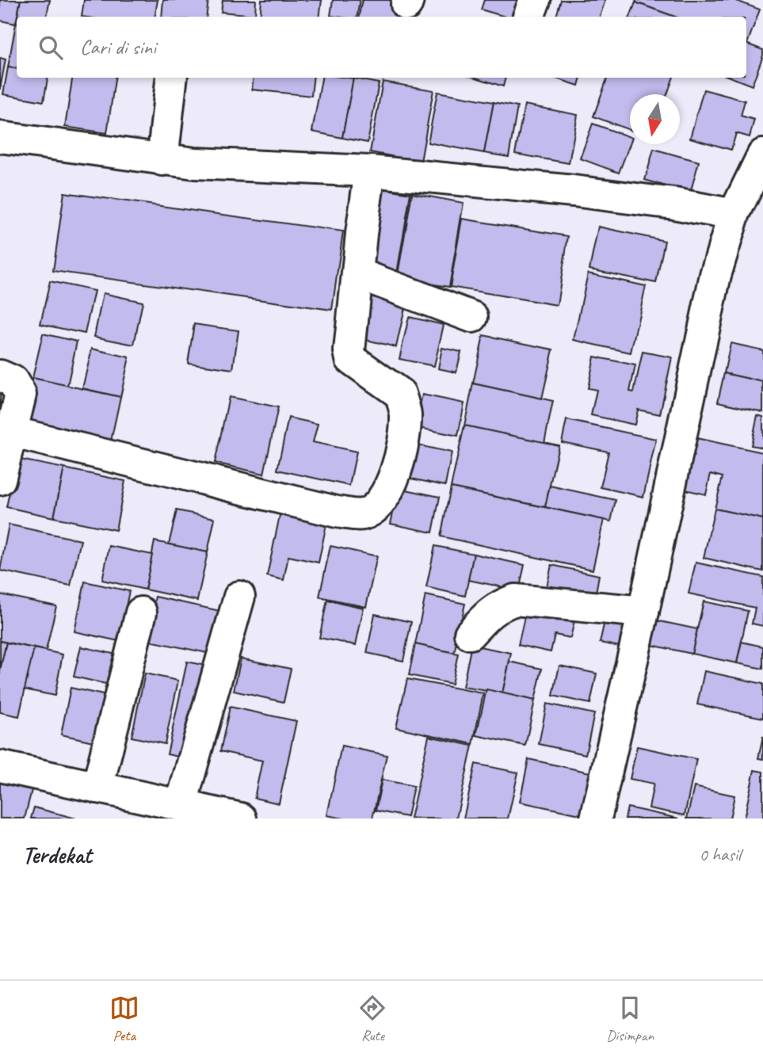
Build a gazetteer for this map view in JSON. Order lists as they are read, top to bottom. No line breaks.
{"north":"bottom","page":{"search":"Cari di sini","heading":["Terdekat","0 hasil"],"nav":["Peta","Rute","Disimpan"]}}
